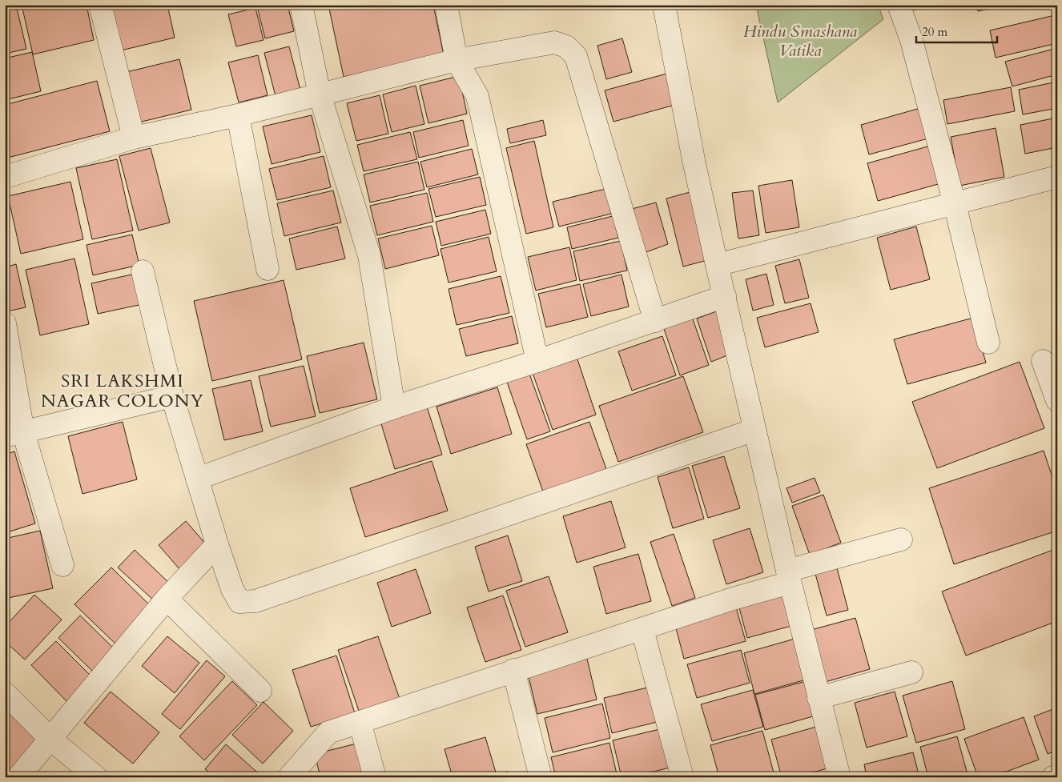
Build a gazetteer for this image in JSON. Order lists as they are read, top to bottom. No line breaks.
{"districts":["SRI LAKSHMI NAGAR COLONY"],"parks":["Hindu Smashana Vatika"],"scale_bar":"20 m"}
